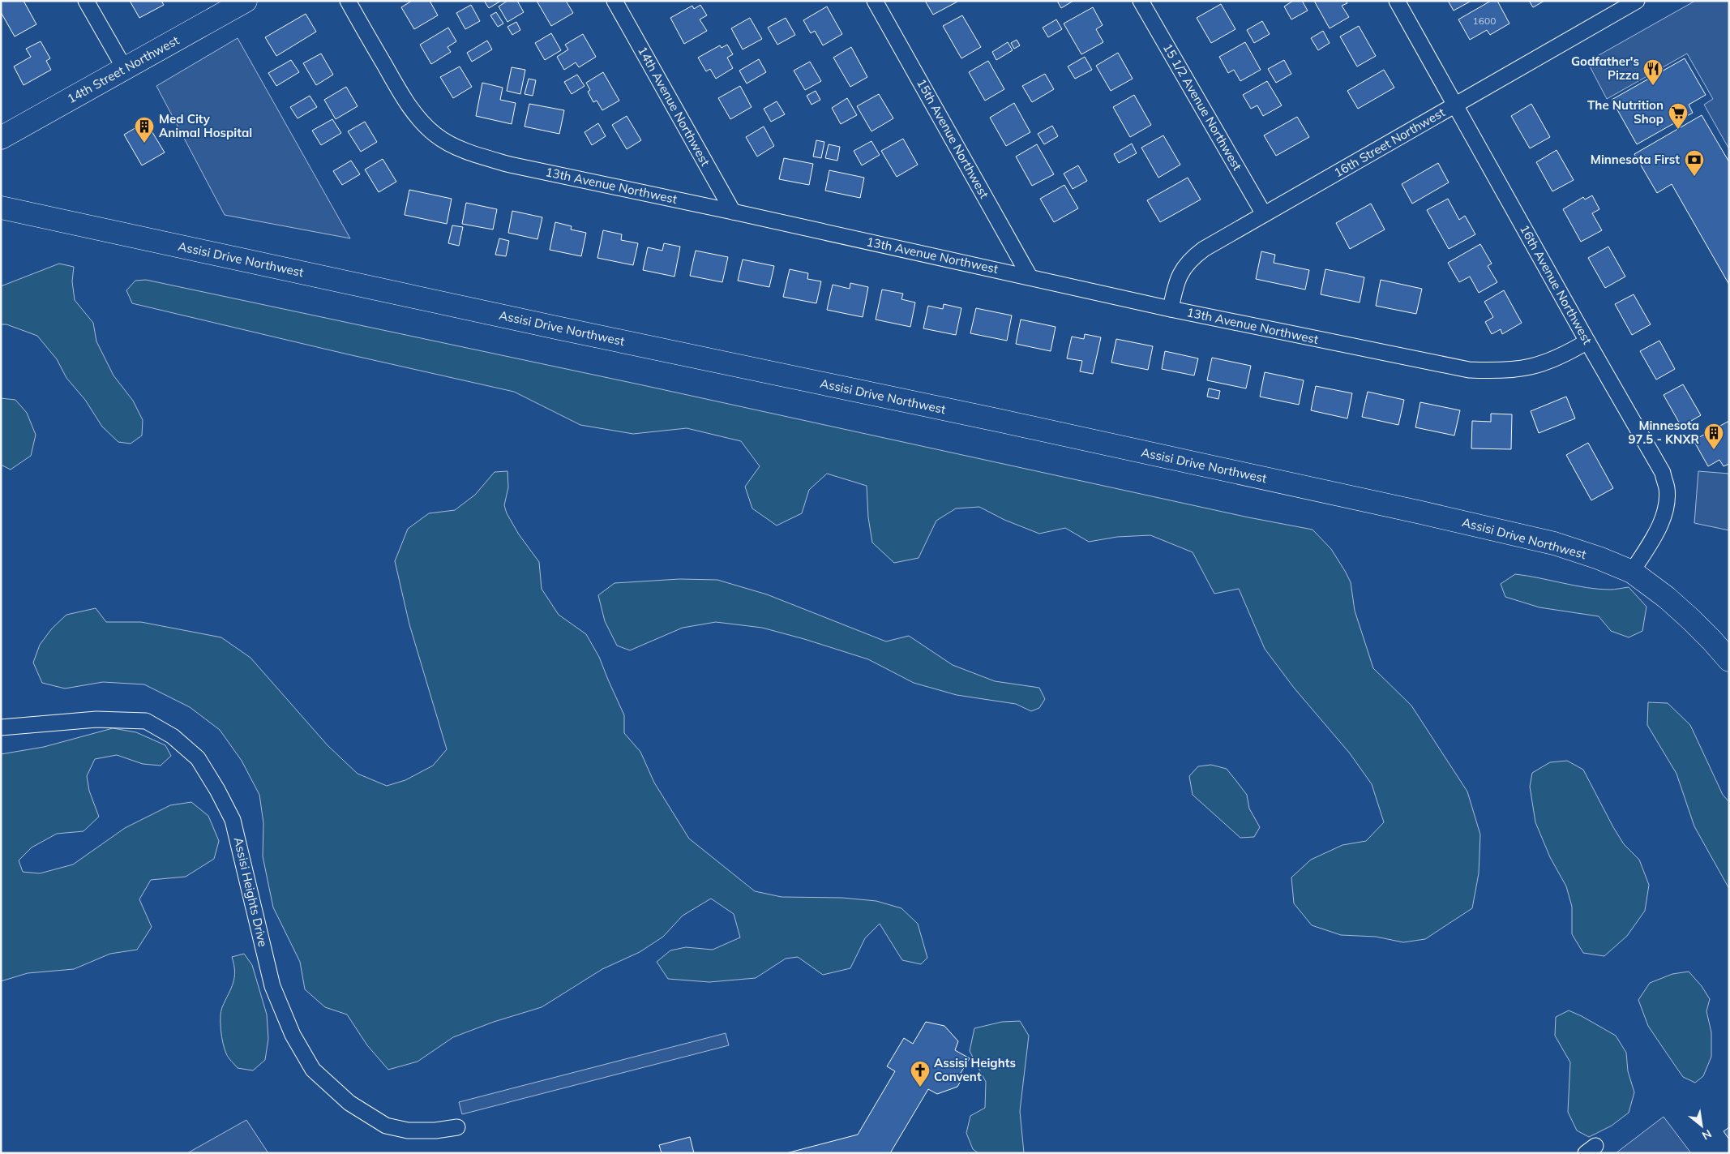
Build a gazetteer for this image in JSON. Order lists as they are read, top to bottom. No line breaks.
{"streets":{"main road":["14th Street Northwest","Assisi Drive Northwest"],"street":["14th Avenue Northwest","15 1/2 Avenue Northwest","15th Avenue Northwest","16th Street Northwest","13th Avenue Northwest","16th Avenue Northwest","Assisi Heights Drive"]},"crossings":[["14th Avenue Northwest","13th Avenue Northwest"],["15 1/2 Avenue Northwest","16th Street Northwest"],["15th Avenue Northwest","13th Avenue Northwest"],["16th Street Northwest","13th Avenue Northwest"],["16th Street Northwest","16th Avenue Northwest"],["13th Avenue Northwest","16th Avenue Northwest"],["Assisi Drive Northwest","16th Avenue Northwest"]],"places":{"restaurant":["Godfather's Pizza"],"supermarket":["The Nutrition Shop"],"building":["Med City Animal Hospital","Minnesota 97.5 - KNXR"],"bank":["Minnesota First"],"church":["Assisi Heights Convent"]},"house_numbers":["1600"],"north":"bottom right"}
